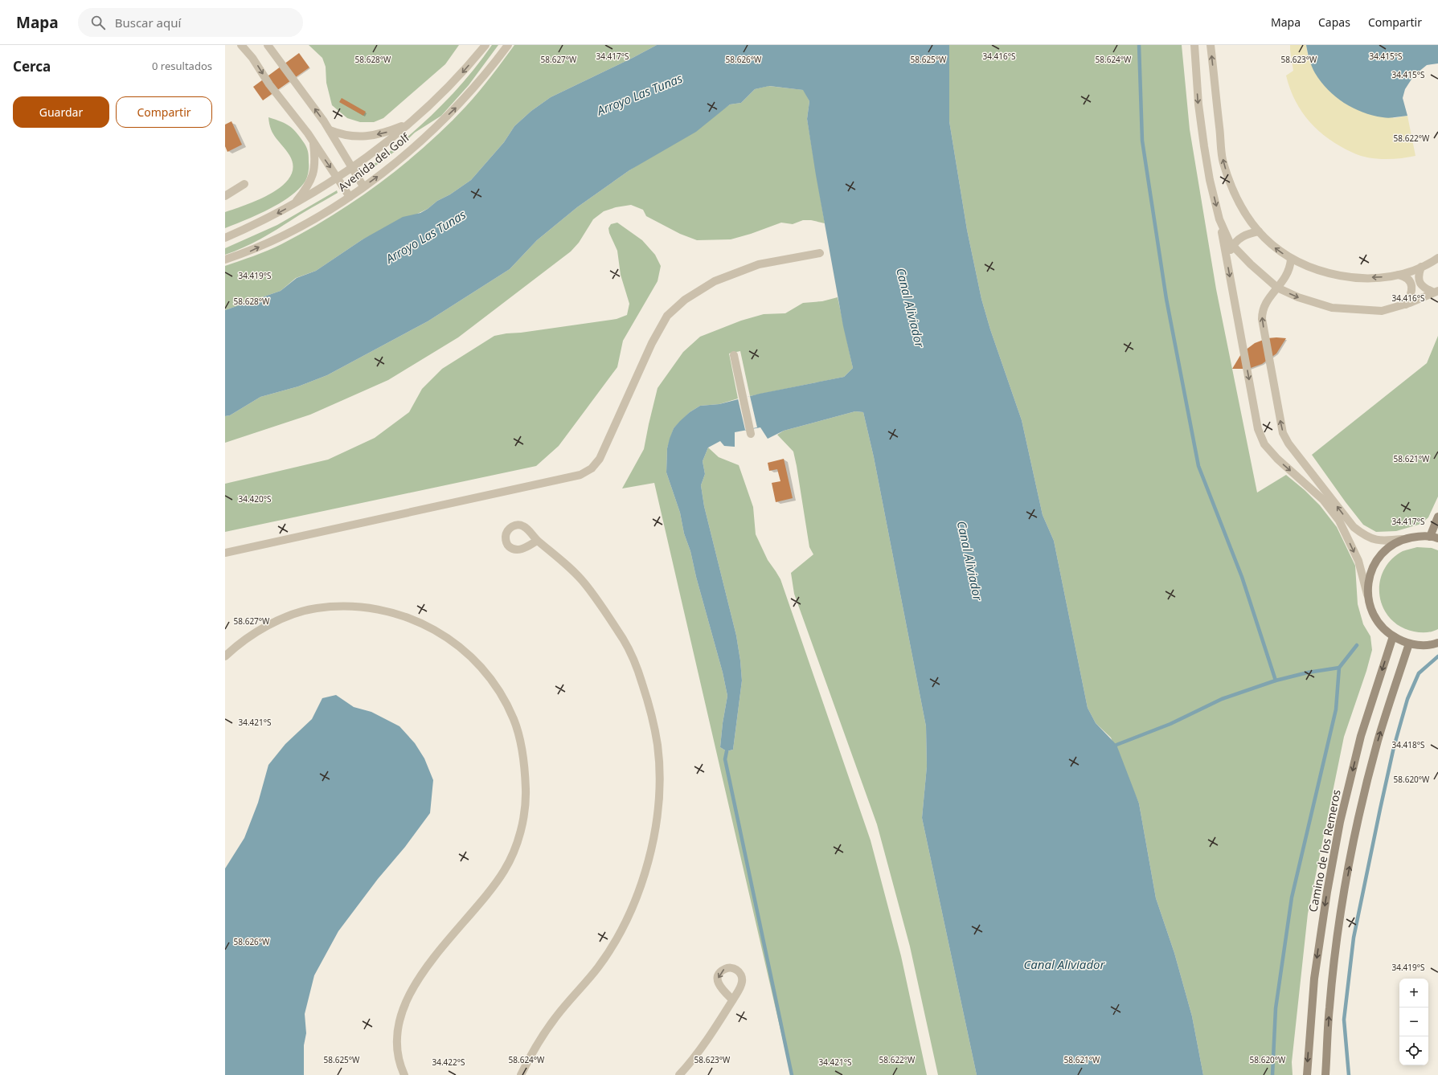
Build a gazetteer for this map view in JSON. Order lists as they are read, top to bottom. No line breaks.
{"streets":{"main road":["Camino de los Remeros"],"street":["Avenida del Golf"]},"water":["Arroyo Las Tunas","Canal Aliviador"],"page":{"header":"Mapa","search":"Buscar aquí","nav":["Mapa","Capas","Compartir"],"heading":["Cerca","0 resultados"],"buttons":["Guardar","Compartir"],"map_buttons":["+","−"]},"coordinates":["34.415°S","34.417°S","34.416°S","58.626°W","58.628°W","58.627°W","58.625°W","58.624°W","58.623°W","58.622°W","34.419°S","58.621°W","34.420°S","34.421°S","34.418°S","58.620°W","34.422°S"]}
